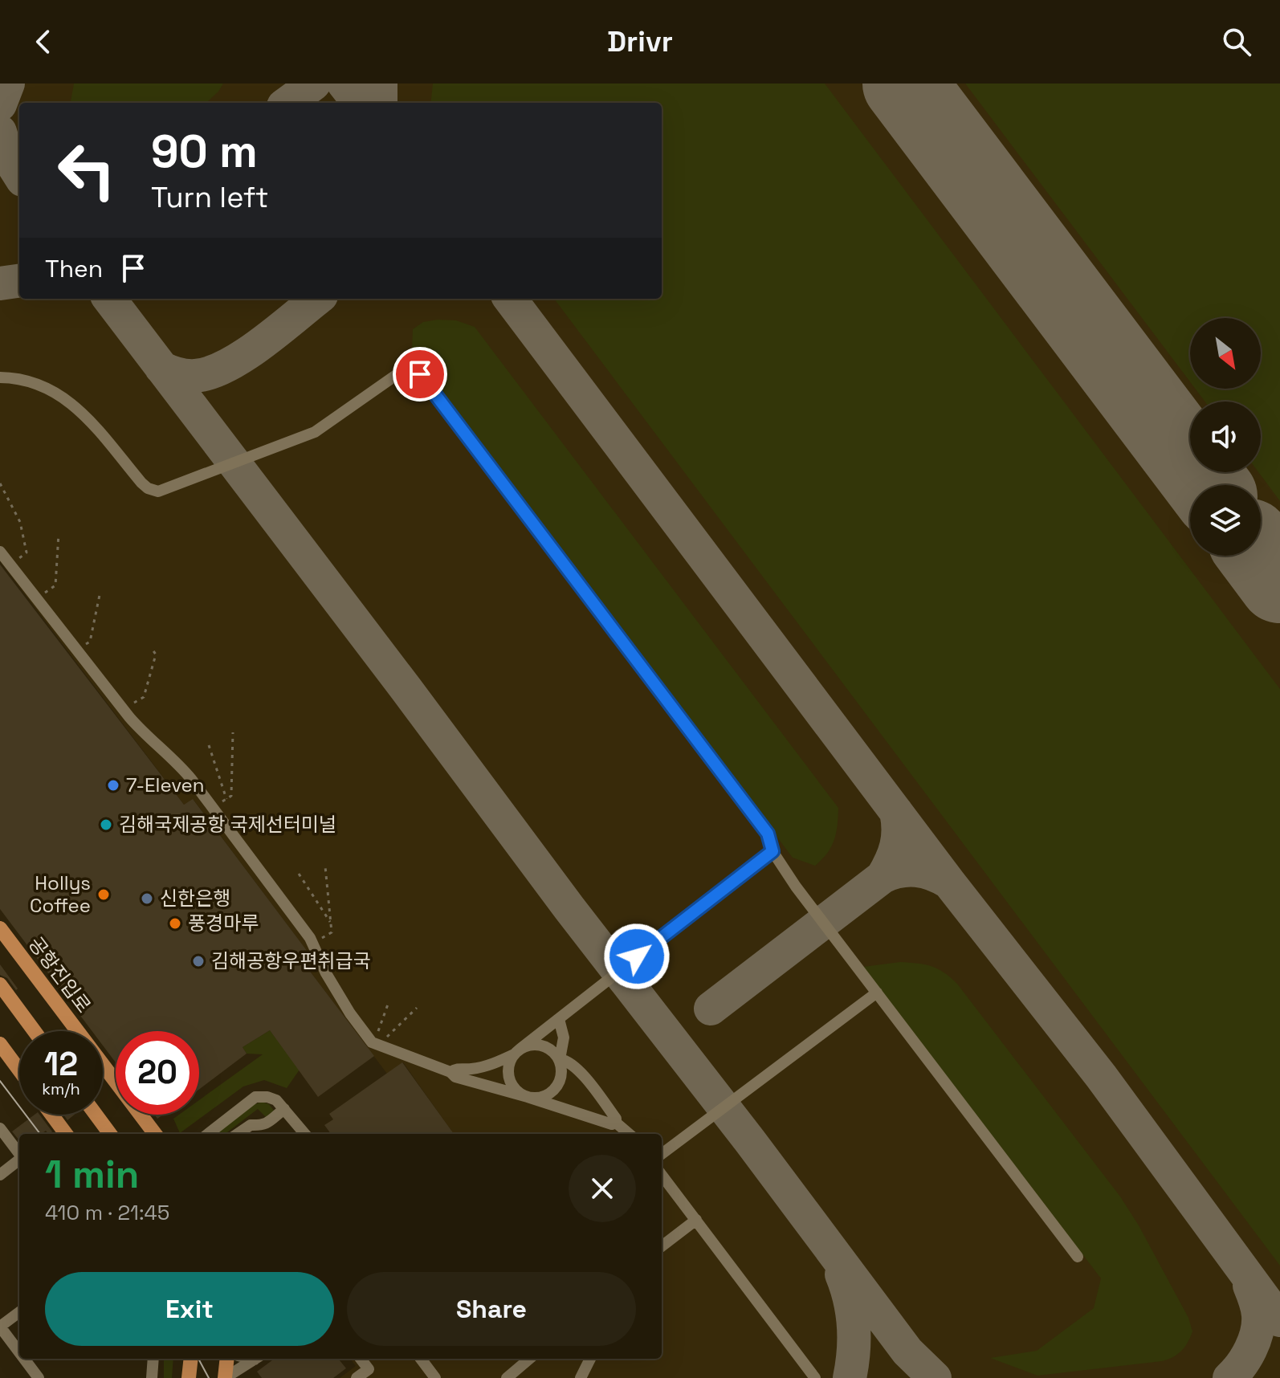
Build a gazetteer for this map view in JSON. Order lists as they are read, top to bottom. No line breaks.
{"streets":{"main road":["공항진입로"]},"places":["7-Eleven","김해국제공항 국제선터미널","Hollys Coffee","신한은행","풍경마루","김해공항우편취급국"],"north":"bottom right","page":{"header":"Drivr","turn":["90 m","Turn left"],"then":"Then","speed":"12 km/h","limit":"20","heading":["1 min","410 m · 21:45"],"buttons":["Exit","Share"]}}
